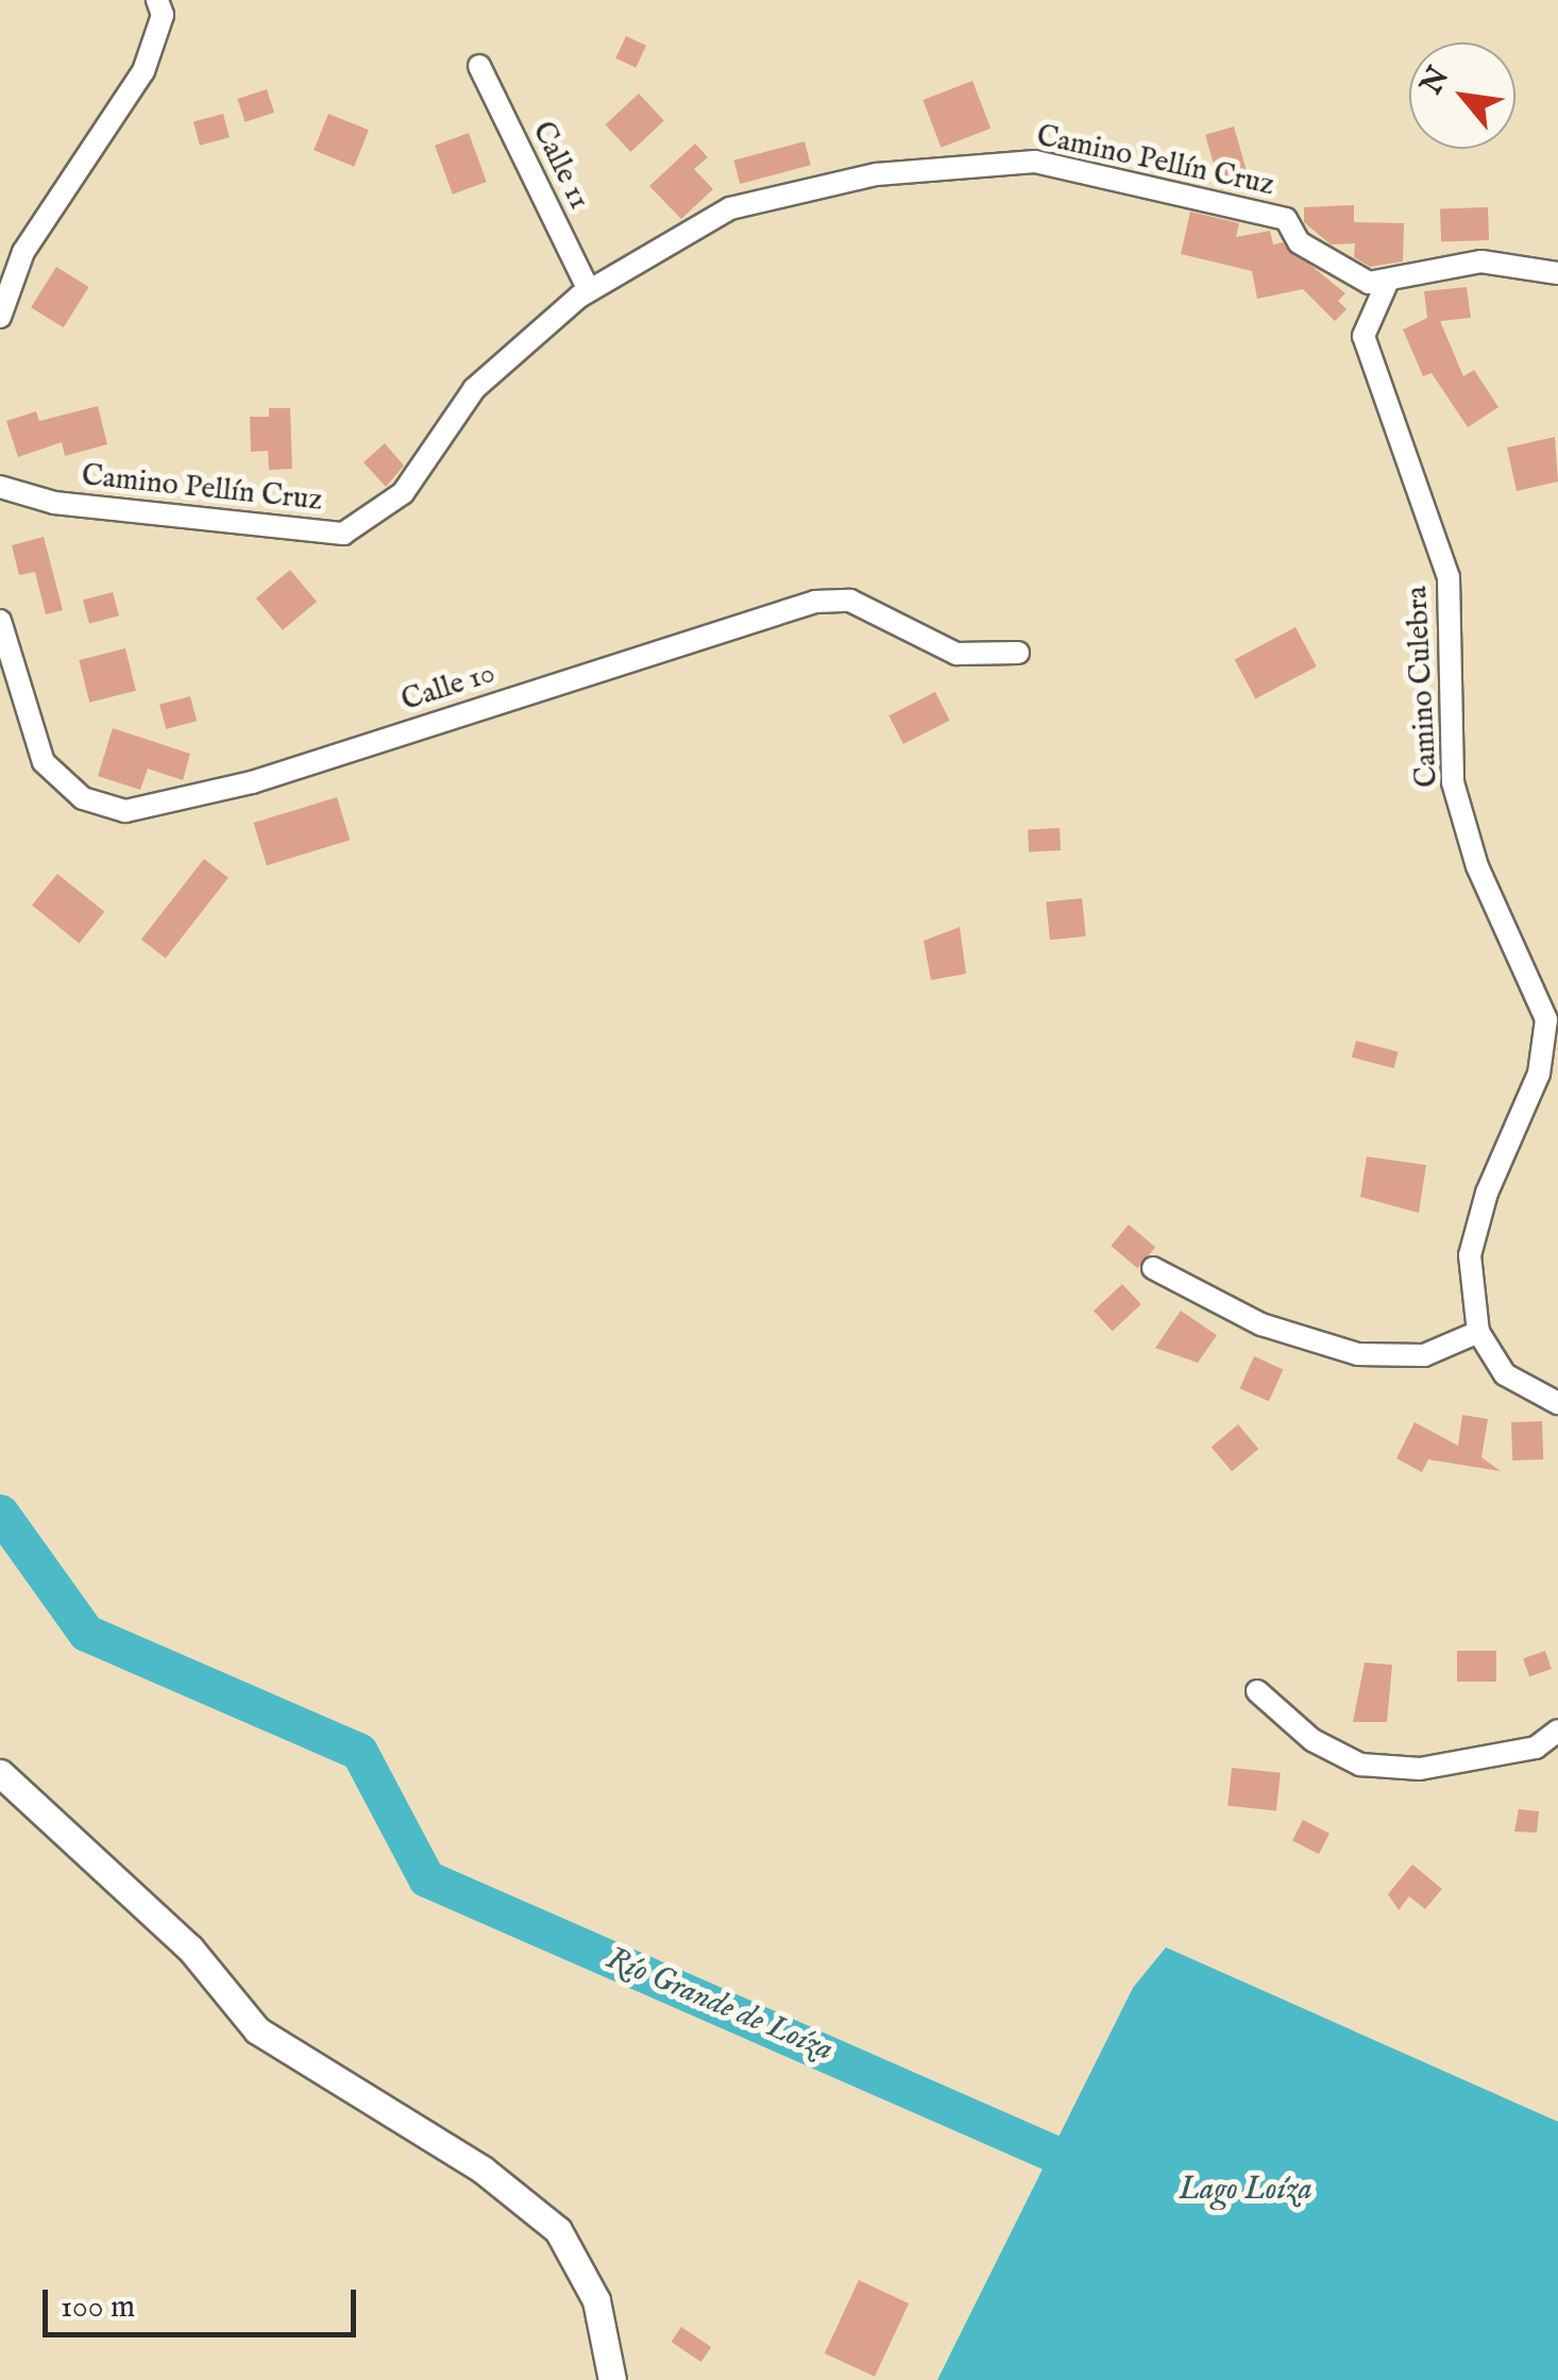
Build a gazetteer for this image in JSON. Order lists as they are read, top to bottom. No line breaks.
{"streets":{"street":["Camino Pellín Cruz","Calle 11","Camino Culebra","Calle 10"]},"crossings":[["Camino Pellín Cruz","Calle 11"],["Camino Pellín Cruz","Camino Culebra"]],"water":["Río Grande de Loíza","Lago Loíza"],"scale_bar":"100 m","north":"top left"}
